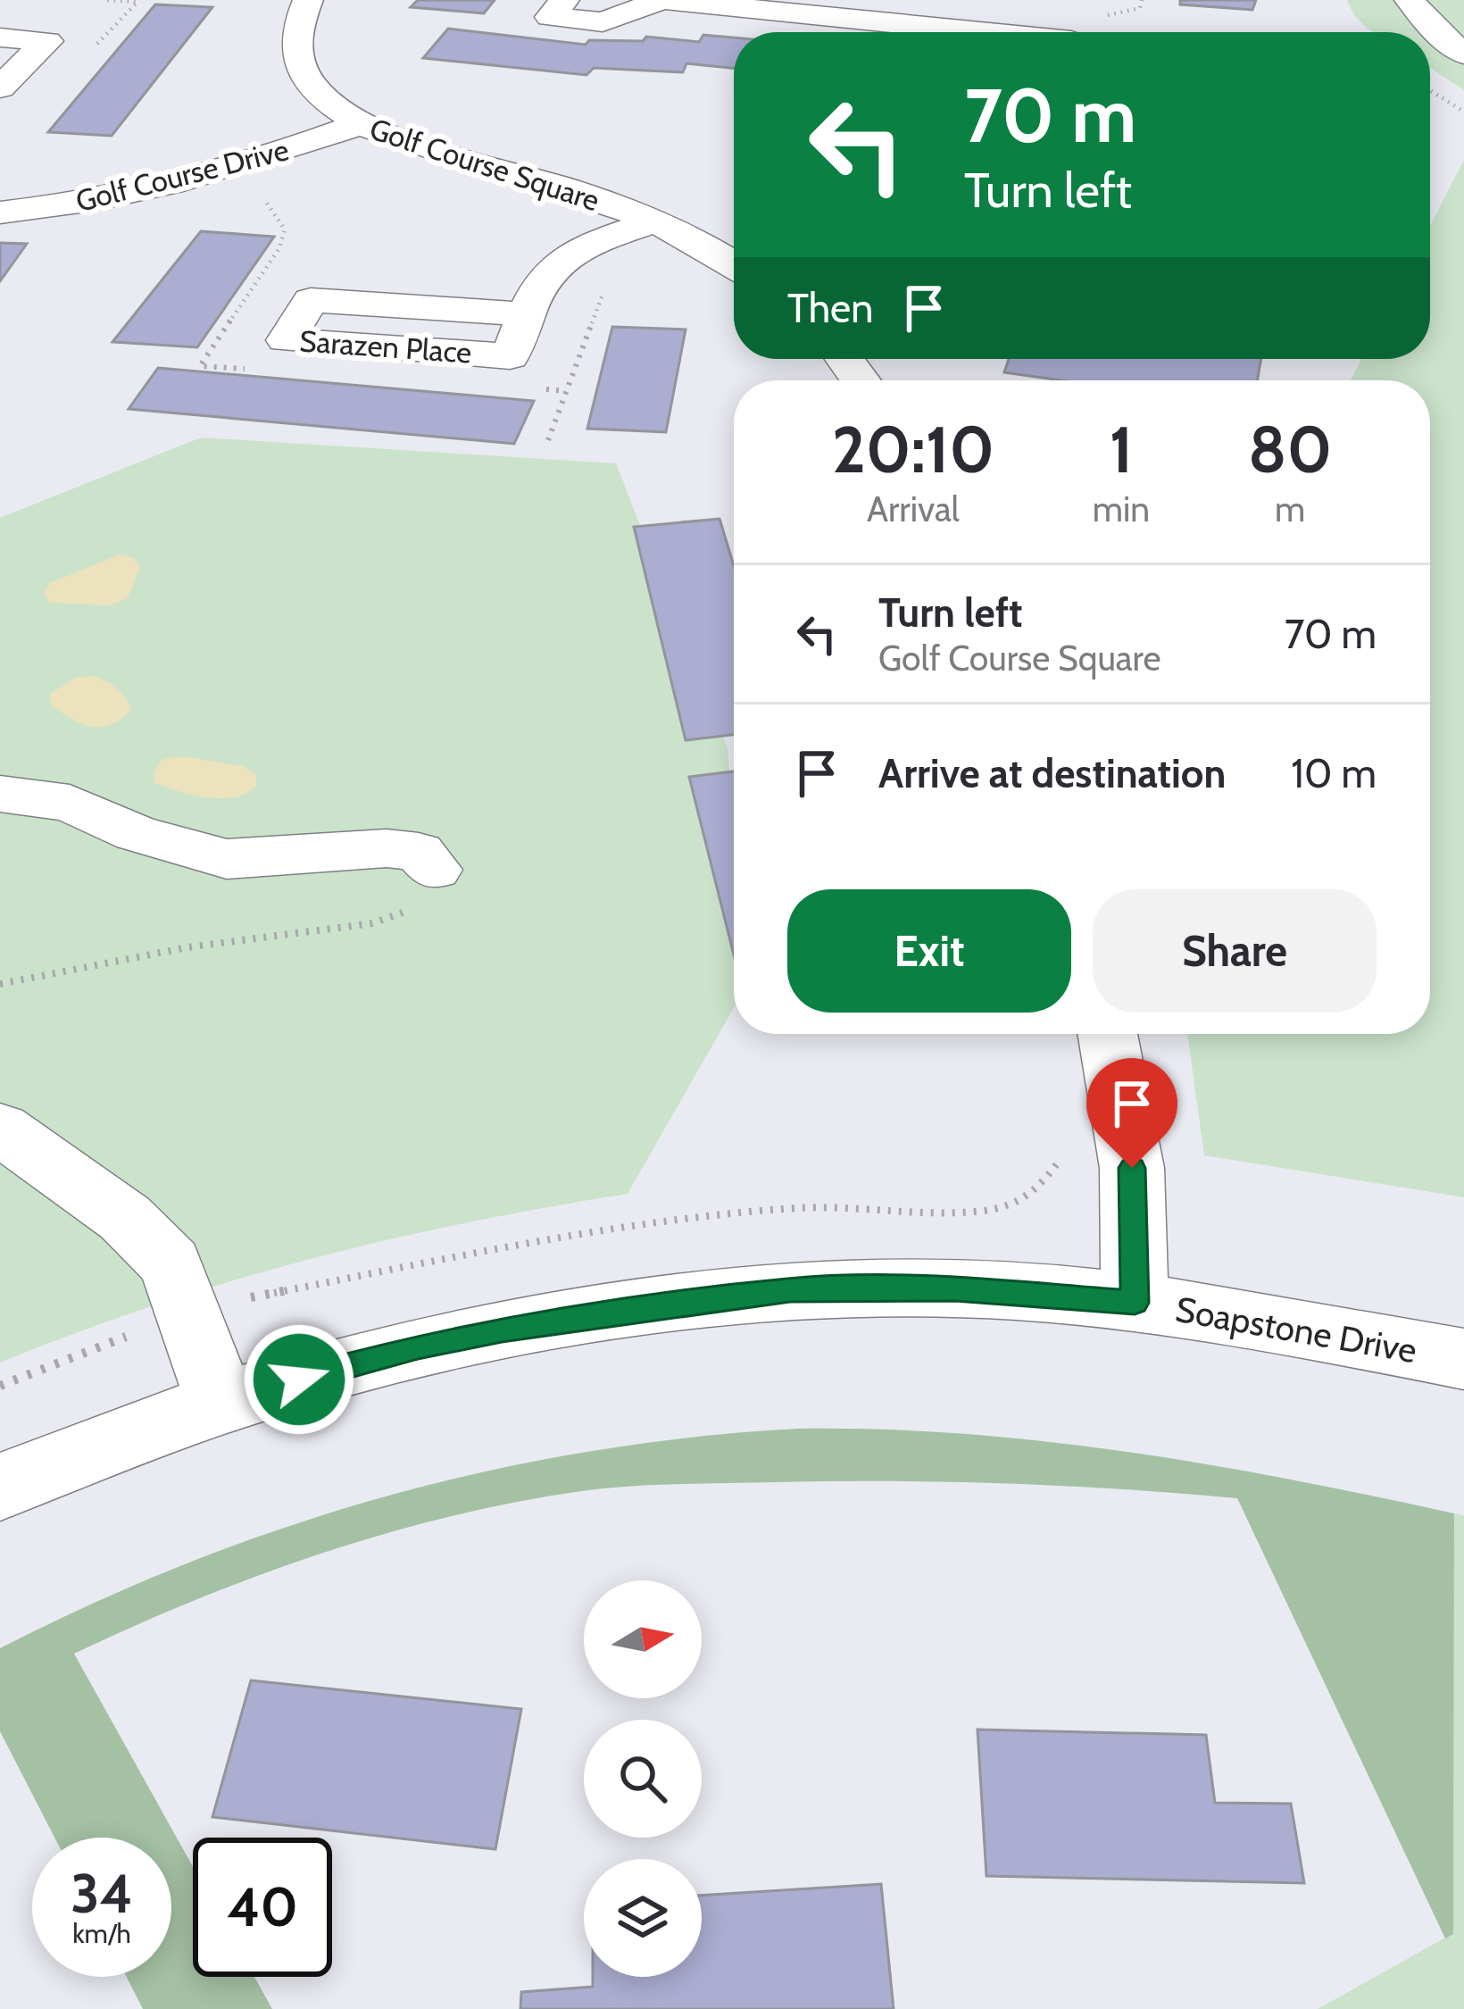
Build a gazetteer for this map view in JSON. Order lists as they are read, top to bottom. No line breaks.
{"streets":{"street":["Golf Course Square","Golf Course Drive","Sarazen Place","Soapstone Drive"]},"crossings":[["Golf Course Square","Golf Course Drive"],["Golf Course Square","Sarazen Place"]],"north":"right","page":{"turn":["70 m","Turn left"],"then":"Then","eta":["20:10","Arrival","1","min","80","m"],"list":[{"name":"Turn left","note":"Golf Course Square","value":"70 m"},{"name":"Arrive at destination","value":"10 m"}],"buttons":["Exit","Share"],"speed":"34 km/h","limit":"40"}}
